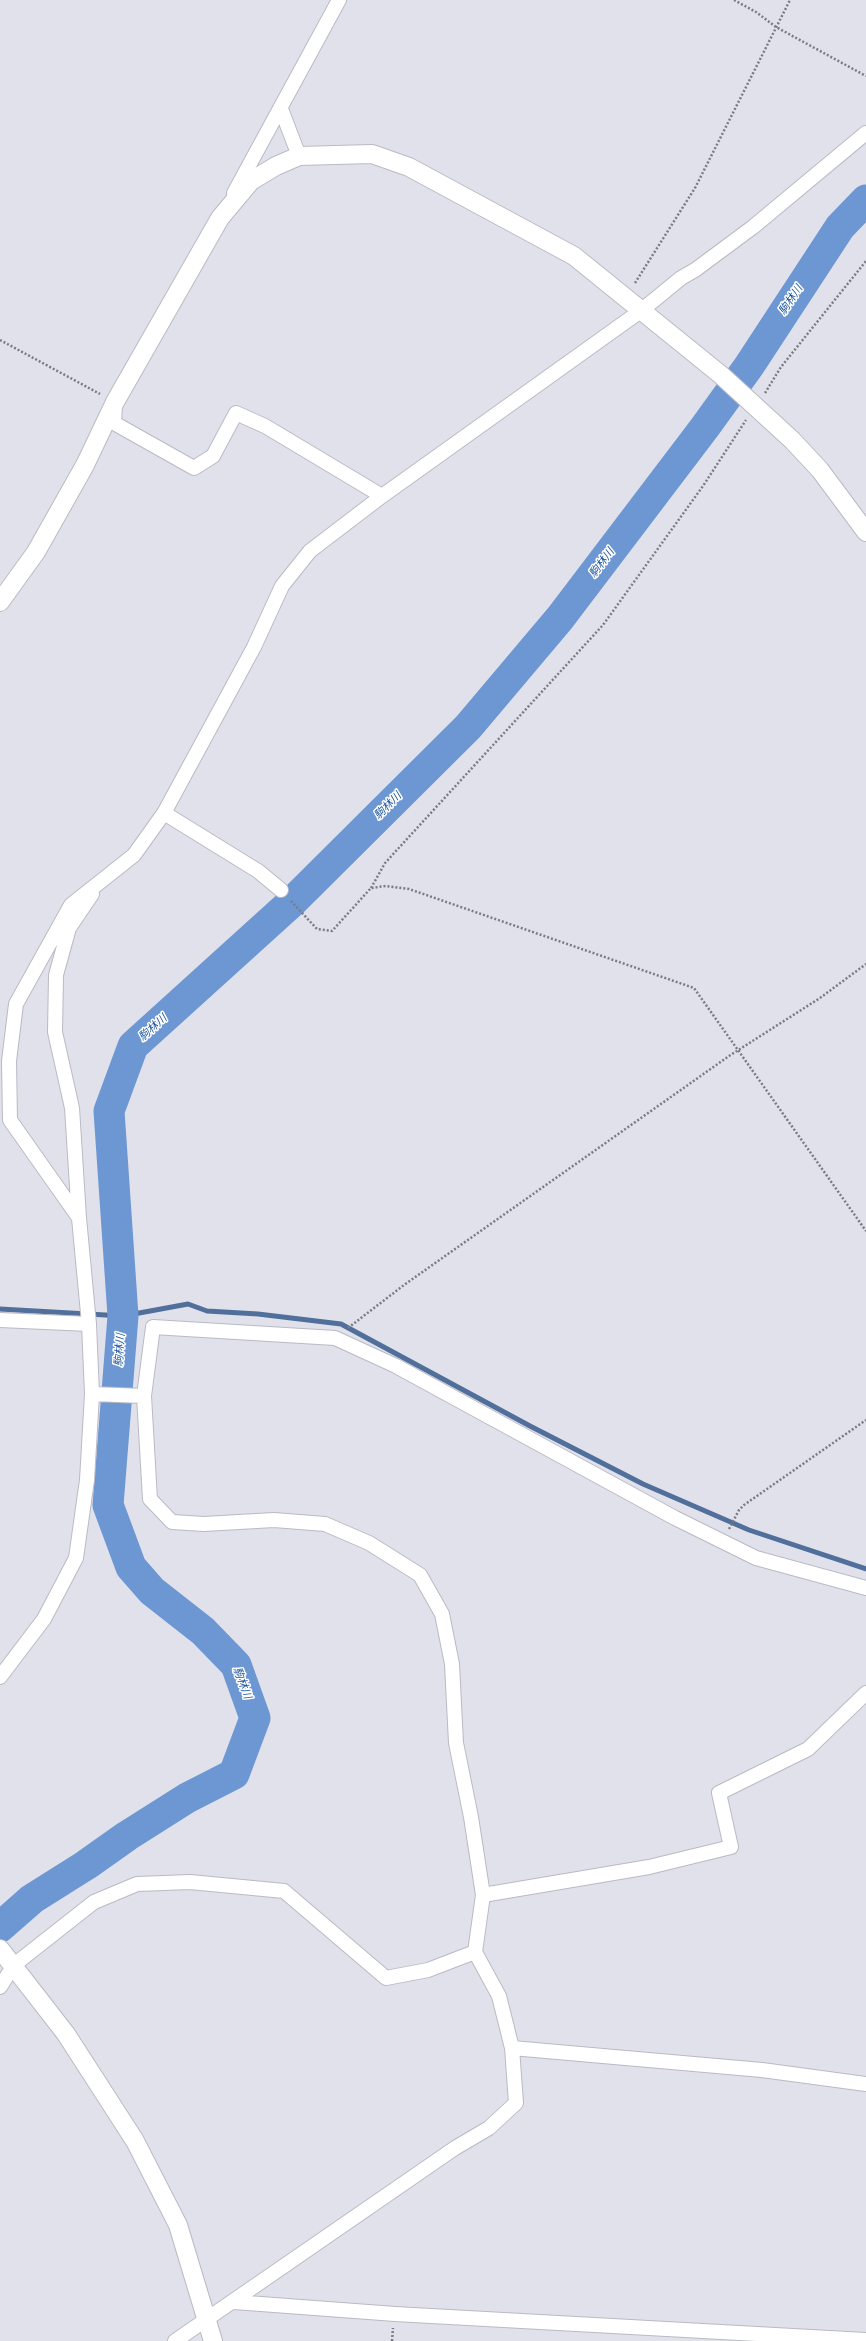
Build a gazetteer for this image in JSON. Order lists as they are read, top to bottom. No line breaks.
{"water":["駒林川"]}
